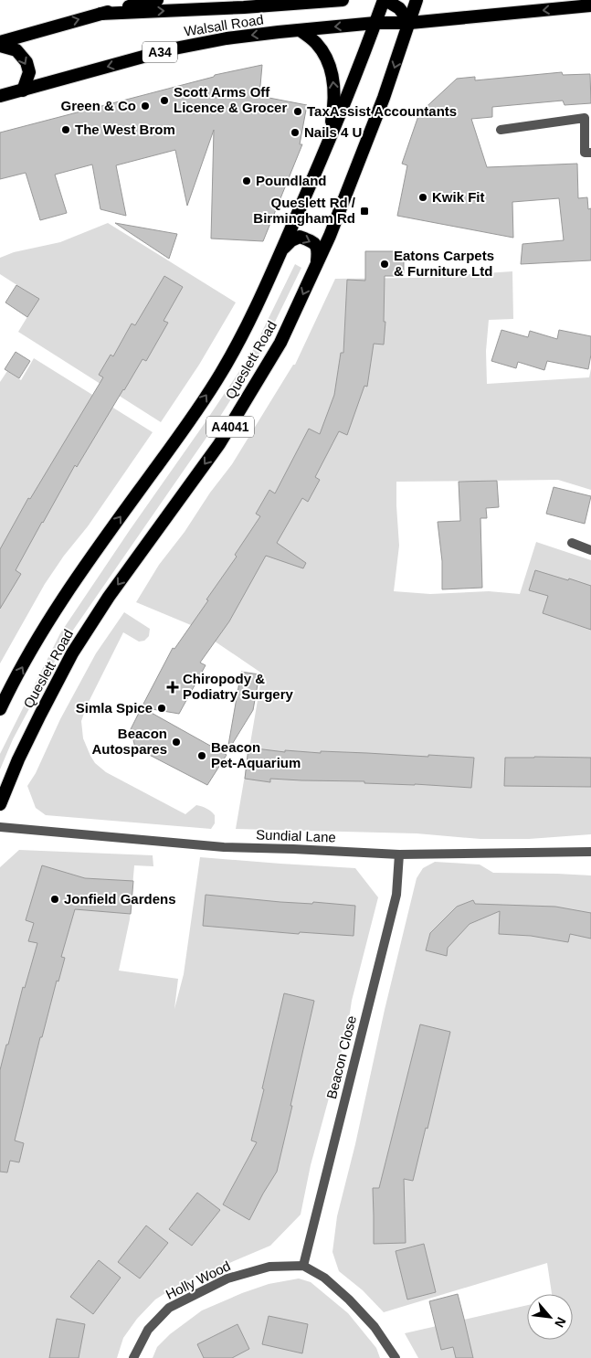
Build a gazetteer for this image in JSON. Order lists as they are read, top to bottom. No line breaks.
{"streets":{"highway":["Walsall Road","A34","Queslett Road","A4041"],"street":["Sundial Lane","Beacon Close","Holly Wood"]},"crossings":[["Walsall Road","A34"],["Walsall Road","Queslett Road"],["Walsall Road","A4041"],["A34","Queslett Road"],["A34","A4041"],["Queslett Road","A4041"],["Sundial Lane","Beacon Close"],["Beacon Close","Holly Wood"]],"places":{"other":["Scott Arms Off Licence & Grocer","Green & Co","TaxAssist Accountants","The West Brom","Nails 4 U","Poundland","Kwik Fit","Eatons Carpets & Furniture Ltd","Simla Spice","Beacon Autospares","Beacon Pet-Aquarium","Jonfield Gardens"],"transit":["Queslett Rd / Birmingham Rd"],"health":["Chiropody & Podiatry Surgery"]},"north":"bottom right"}
